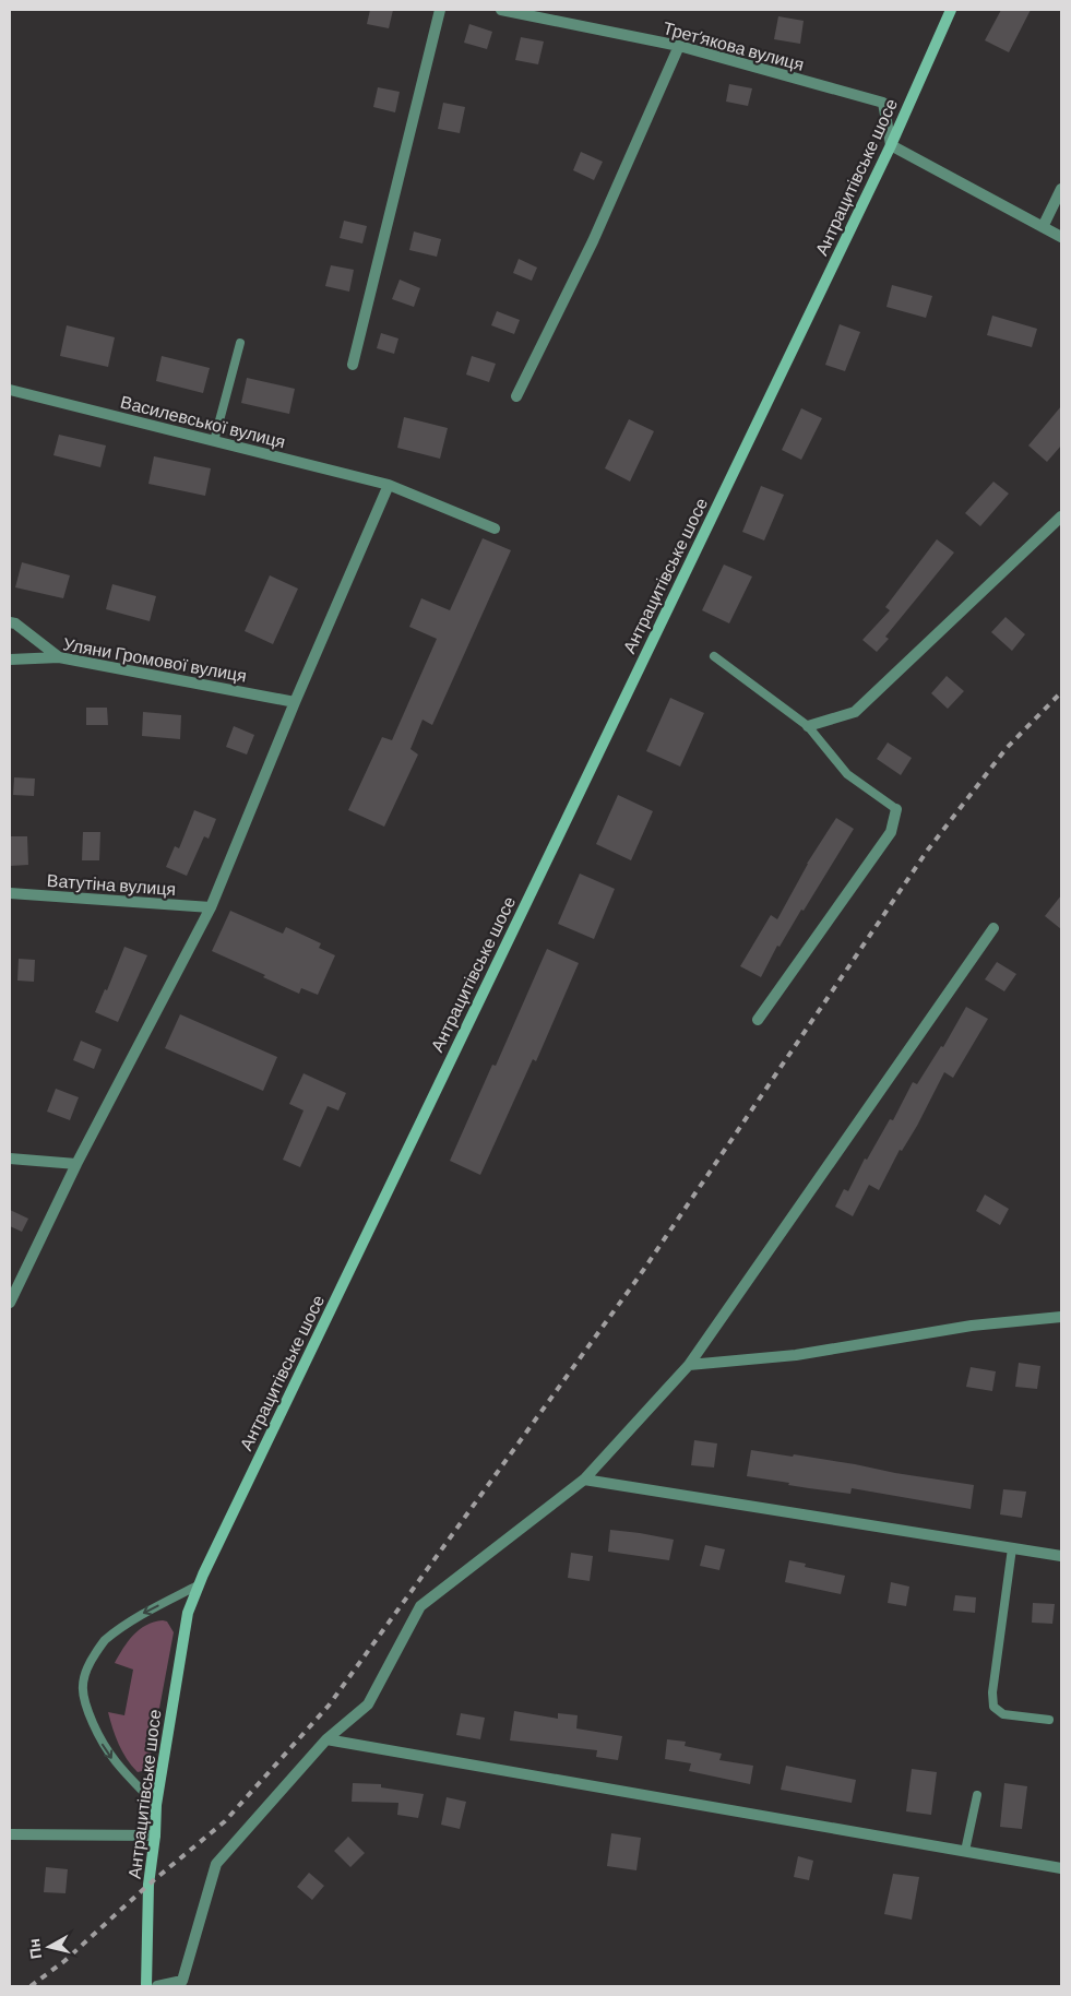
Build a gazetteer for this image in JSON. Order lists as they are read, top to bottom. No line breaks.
{"streets":{"main road":["Антрацитівське шосе"],"street":["Третʼякова вулиця","Василевської вулиця","Уляни Громової вулиця","Ватутіна вулиця"]},"crossings":[["Третʼякова вулиця","Антрацитівське шосе"]],"north":"left"}
